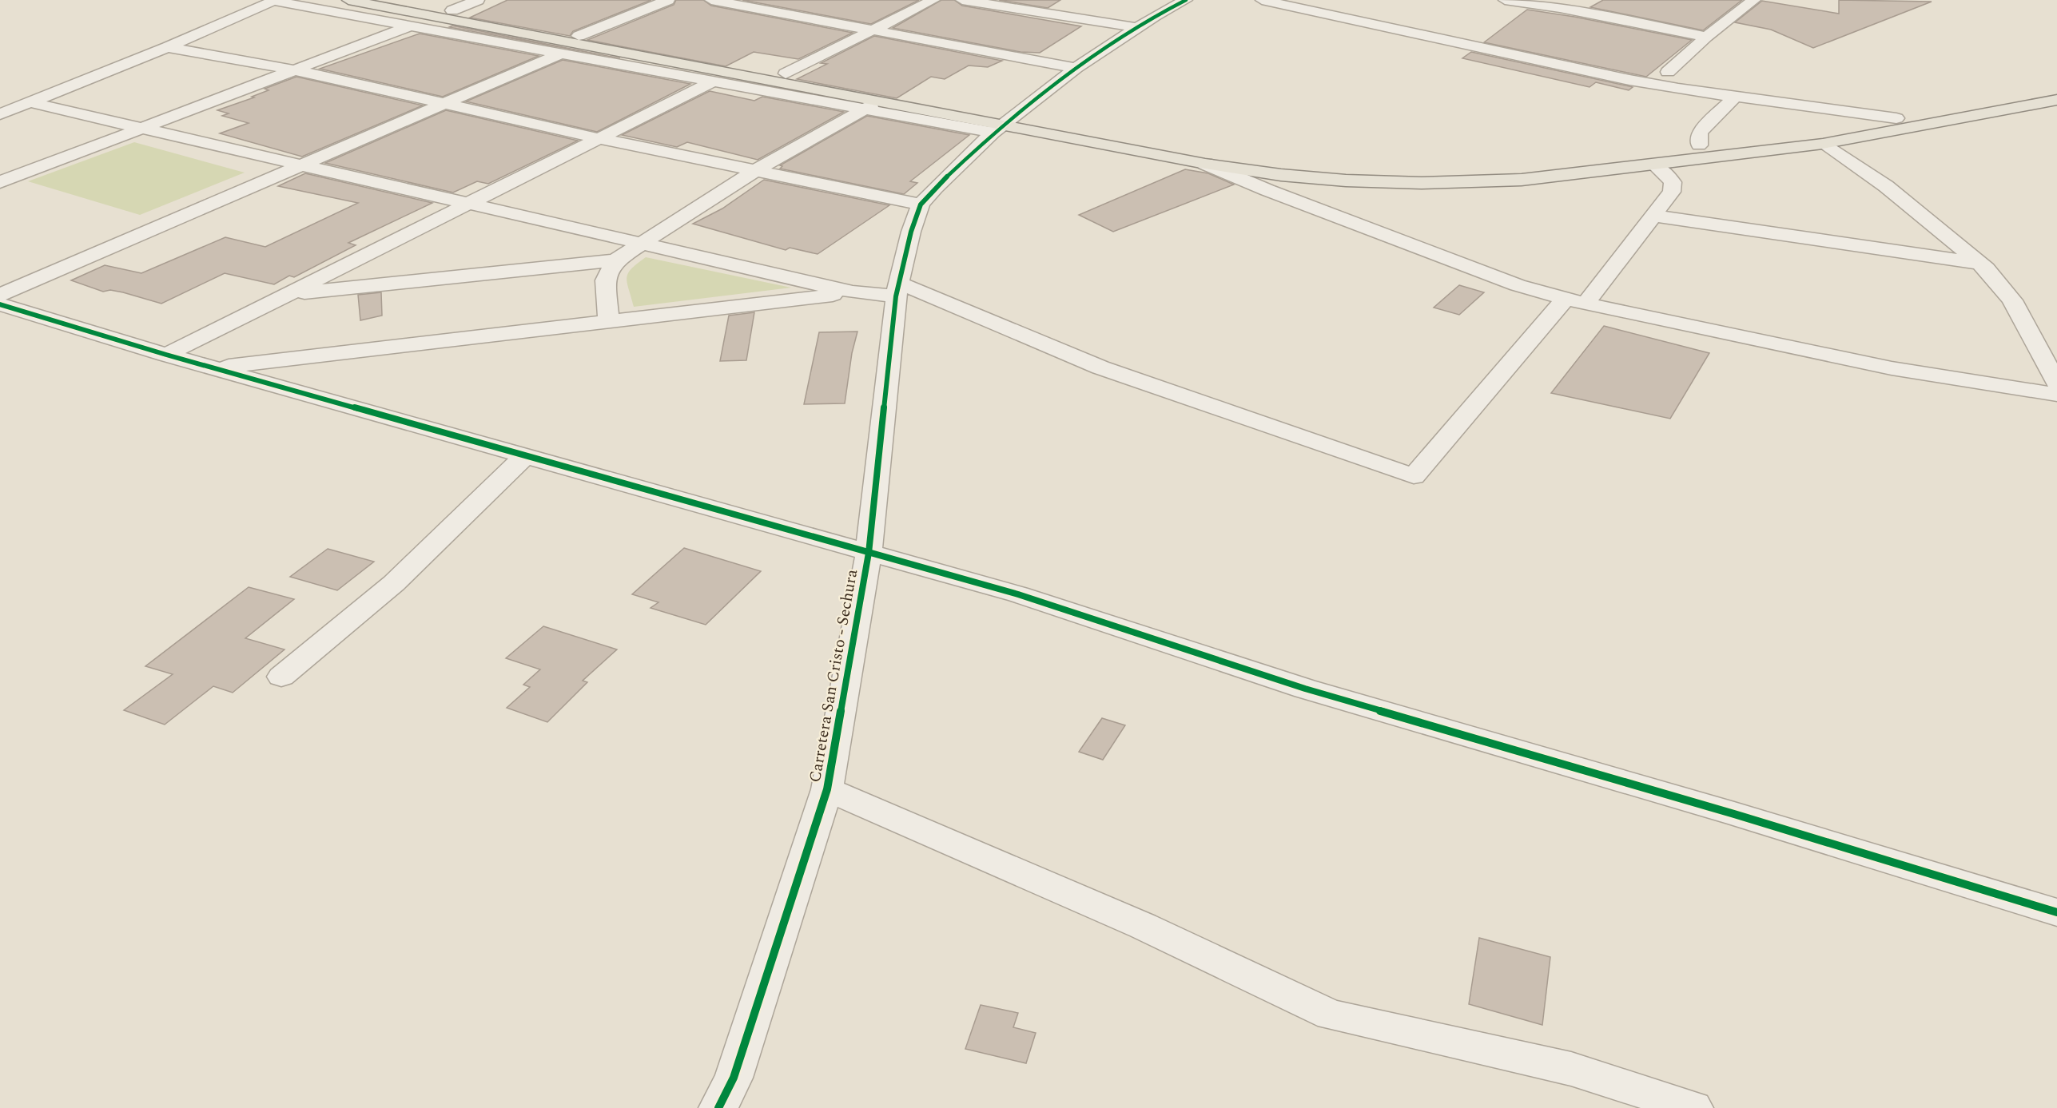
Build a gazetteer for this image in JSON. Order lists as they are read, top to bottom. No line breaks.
{"streets":{"street":["Carretera San Cristo - Sechura"]}}
